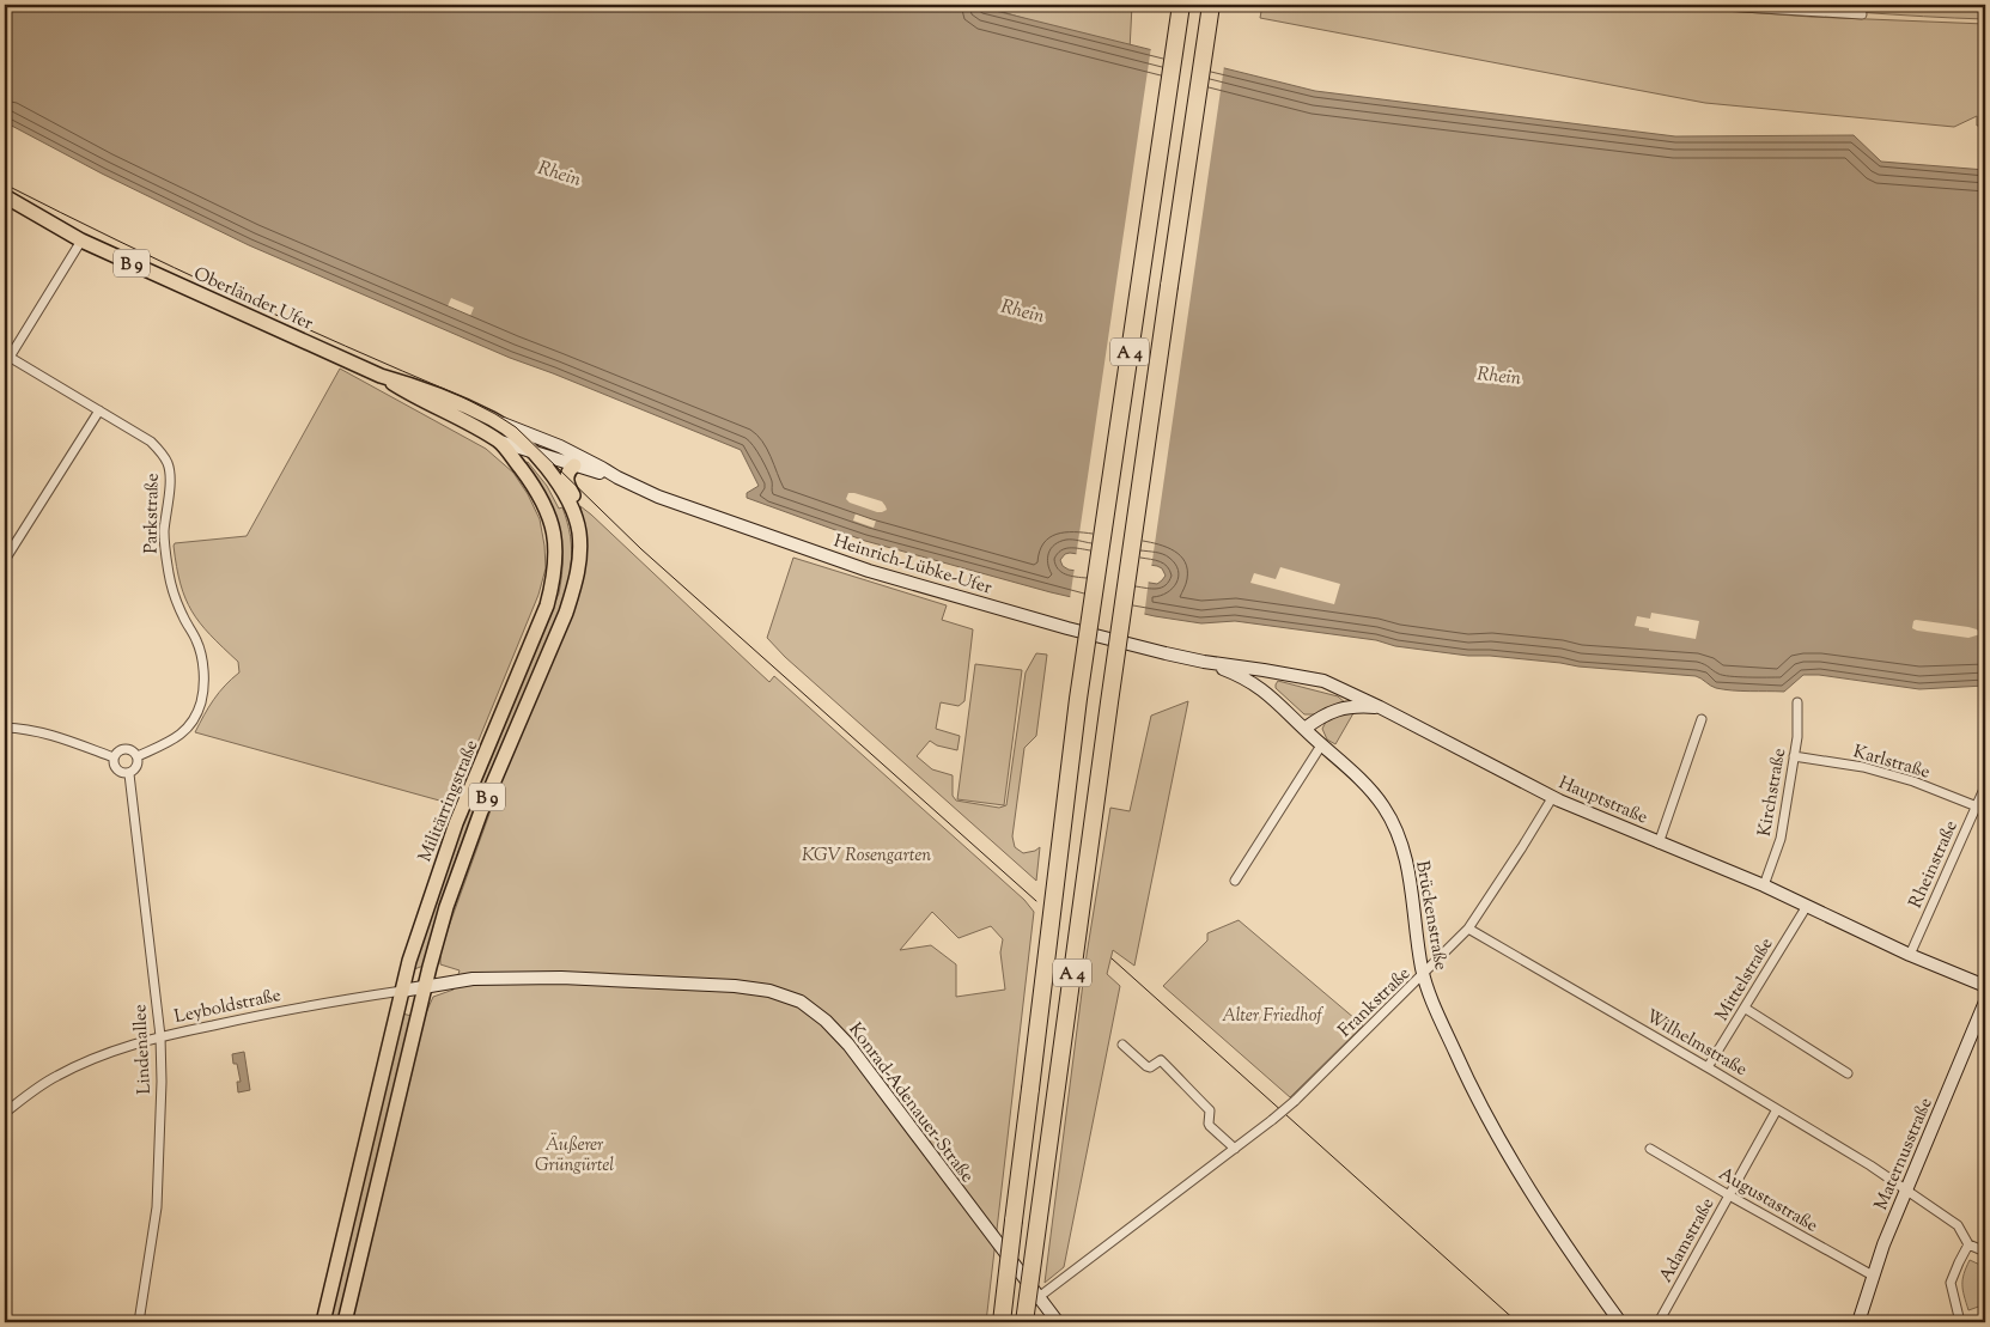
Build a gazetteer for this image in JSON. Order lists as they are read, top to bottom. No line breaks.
{"streets":{"highway":["A 4"],"main road":["B 9","Oberländer Ufer","Militärringstraße"],"street":["Parkstraße","Heinrich-Lübke-Ufer","Karlstraße","Kirchstraße","Hauptstraße","Rheinstraße","Brückenstraße","Mittelstraße","Frankstraße","Leyboldstraße","Wilhelmstraße","Lindenallee","Konrad-Adenauer-Straße","Maternusstraße","Augustastraße","Adamstraße"]},"crossings":[["B 9","Heinrich-Lübke-Ufer"],["B 9","Militärringstraße"],["Oberländer Ufer","Heinrich-Lübke-Ufer"],["Oberländer Ufer","Militärringstraße"],["Parkstraße","Lindenallee"],["Heinrich-Lübke-Ufer","Hauptstraße"],["Heinrich-Lübke-Ufer","Militärringstraße"],["Heinrich-Lübke-Ufer","Brückenstraße"],["Karlstraße","Kirchstraße"],["Karlstraße","Rheinstraße"],["Kirchstraße","Hauptstraße"],["Hauptstraße","Rheinstraße"],["Hauptstraße","Brückenstraße"],["Hauptstraße","Mittelstraße"],["Hauptstraße","Frankstraße"],["Militärringstraße","Leyboldstraße"],["Militärringstraße","Konrad-Adenauer-Straße"],["Brückenstraße","Frankstraße"],["Mittelstraße","Wilhelmstraße"],["Frankstraße","Wilhelmstraße"],["Frankstraße","Konrad-Adenauer-Straße"],["Leyboldstraße","Lindenallee"],["Leyboldstraße","Konrad-Adenauer-Straße"],["Wilhelmstraße","Maternusstraße"],["Wilhelmstraße","Adamstraße"],["Maternusstraße","Augustastraße"],["Augustastraße","Adamstraße"]],"water":["Rhein"],"parks":["KGV Rosengarten","Alter Friedhof","Äußerer Grüngürtel"]}
